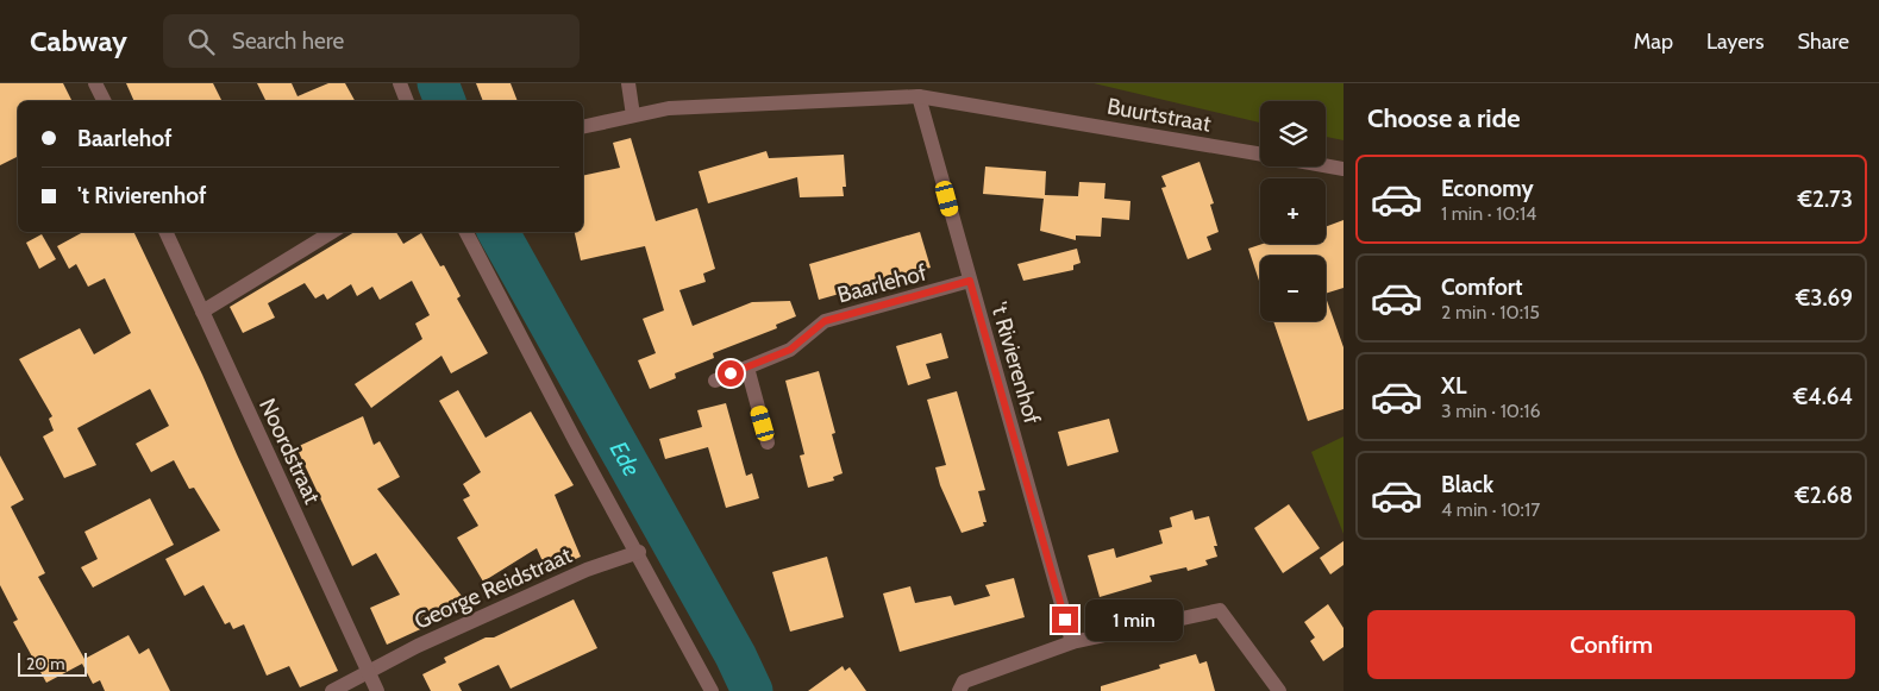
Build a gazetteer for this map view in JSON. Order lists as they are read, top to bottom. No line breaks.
{"streets":{"street":["Buurtstraat","Baarlehof","'t Rivierenhof","Noordstraat","George Reidstraat"]},"crossings":[["Buurtstraat","'t Rivierenhof"],["Baarlehof","'t Rivierenhof"],["Noordstraat","George Reidstraat"]],"water":["Ede"],"scale_bar":"20 m","page":{"header":"Cabway","search":"Search here","nav":["Map","Layers","Share"],"heading":"Choose a ride","map_buttons":["+","−"],"banner":["Baarlehof","'t Rivierenhof"],"list":[{"name":"Economy","note":"1 min · 10:14","value":"€2.73"},{"name":"Comfort","note":"2 min · 10:15","value":"€3.69"},{"name":"XL","note":"3 min · 10:16","value":"€4.64"},{"name":"Black","note":"4 min · 10:17","value":"€2.68"}],"buttons":"Confirm","bubble":"1 min","scale":"20 m"}}
